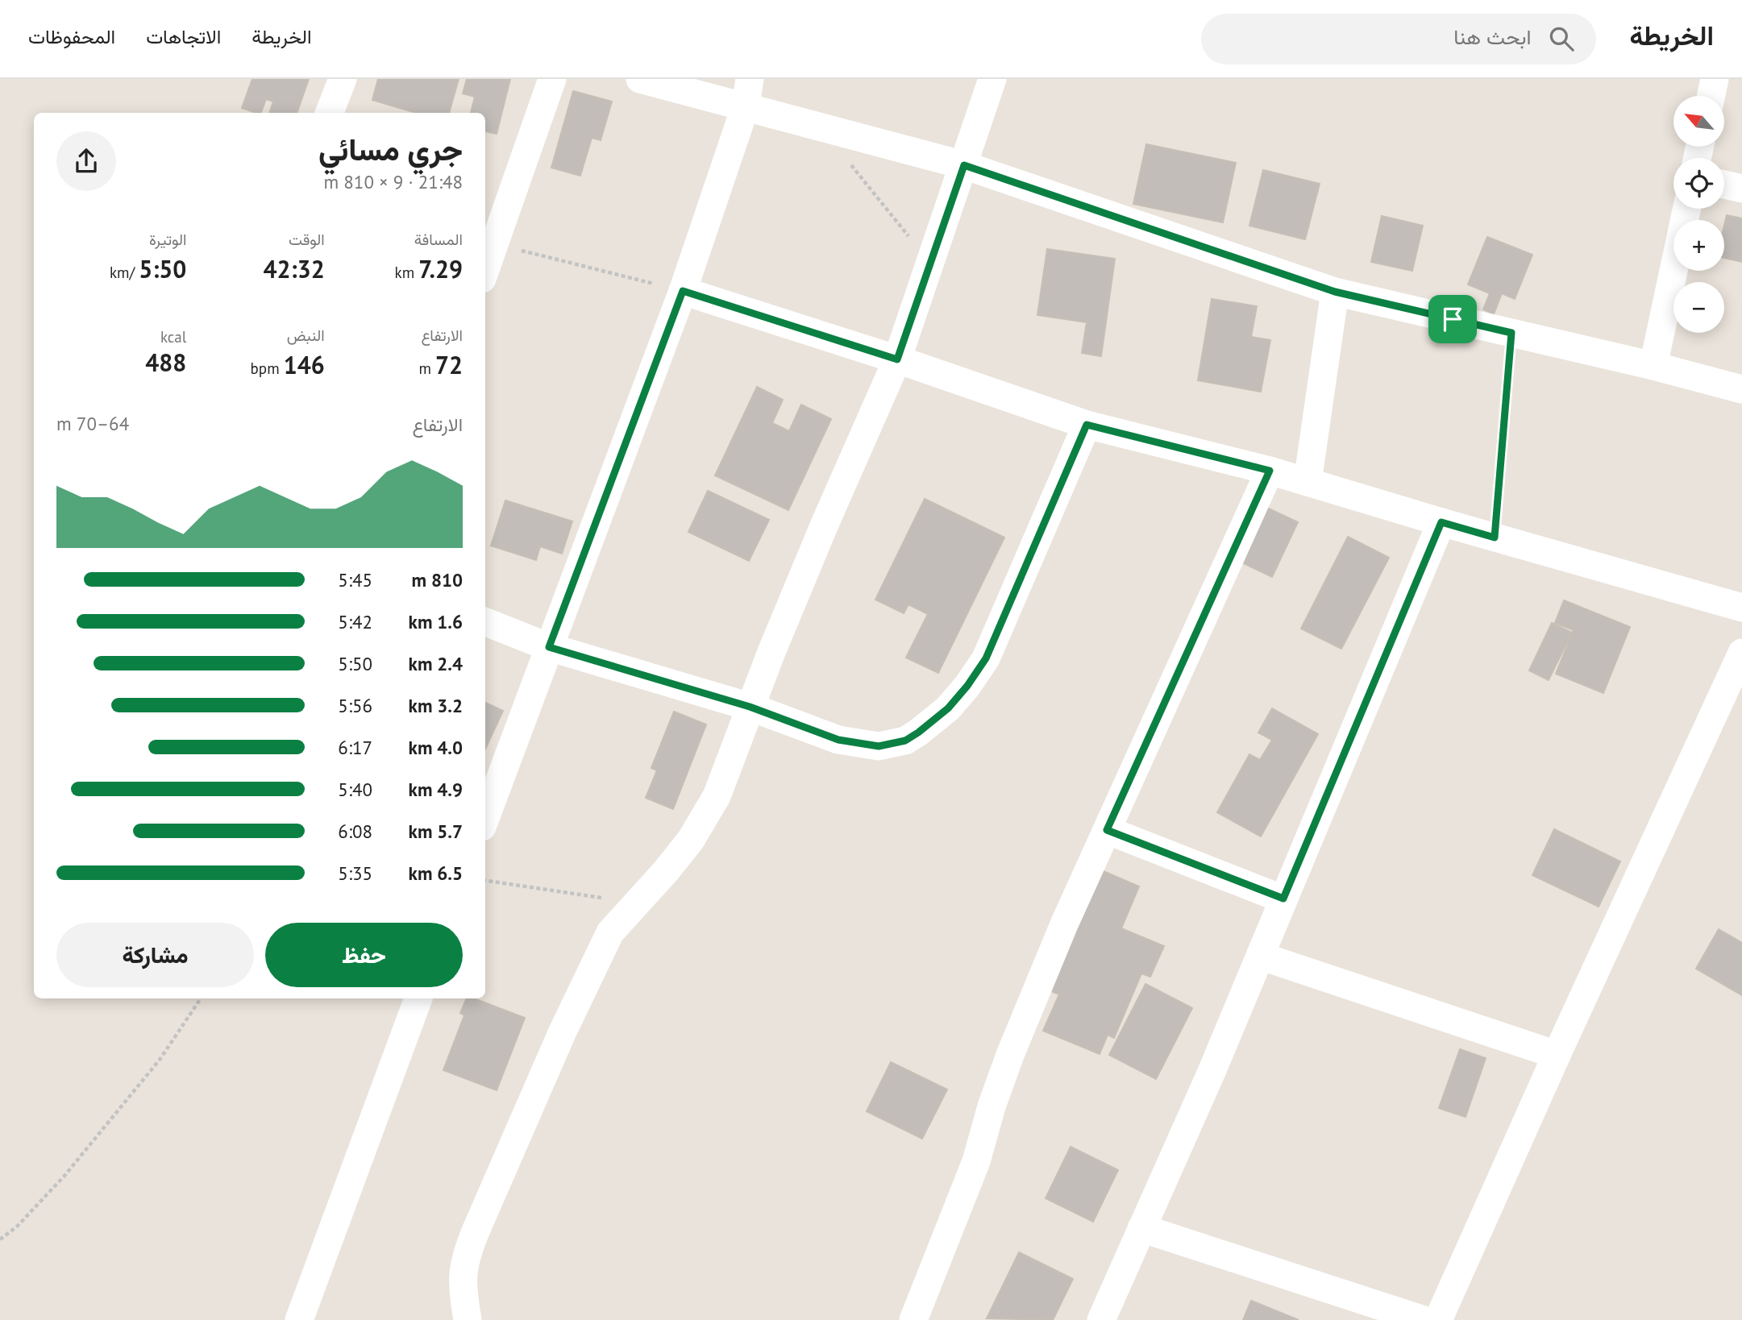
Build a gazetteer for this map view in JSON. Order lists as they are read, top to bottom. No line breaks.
{"north":"top left","page":{"header":"الخريطة","search":"ابحث هنا","nav":["الخريطة","الاتجاهات","المحفوظات"],"map_buttons":["+","−"],"heading":["جري مسائي","21:48 · 9 × 810 m"],"stats":[["المسافة","7.29 km"],["الوقت","42:32"],["الوتيرة","5:50 /km"],["الارتفاع","72 m"],["النبض","146 bpm"],["kcal","488"]],"chart":["الارتفاع","64–70 m"],"list":[{"name":"810 m","note":"5:45"},{"name":"1.6 km","note":"5:42"},{"name":"2.4 km","note":"5:50"},{"name":"3.2 km","note":"5:56"},{"name":"4.0 km","note":"6:17"},{"name":"4.9 km","note":"5:40"},{"name":"5.7 km","note":"6:08"},{"name":"6.5 km","note":"5:35"}],"buttons":["حفظ","مشاركة"]}}
